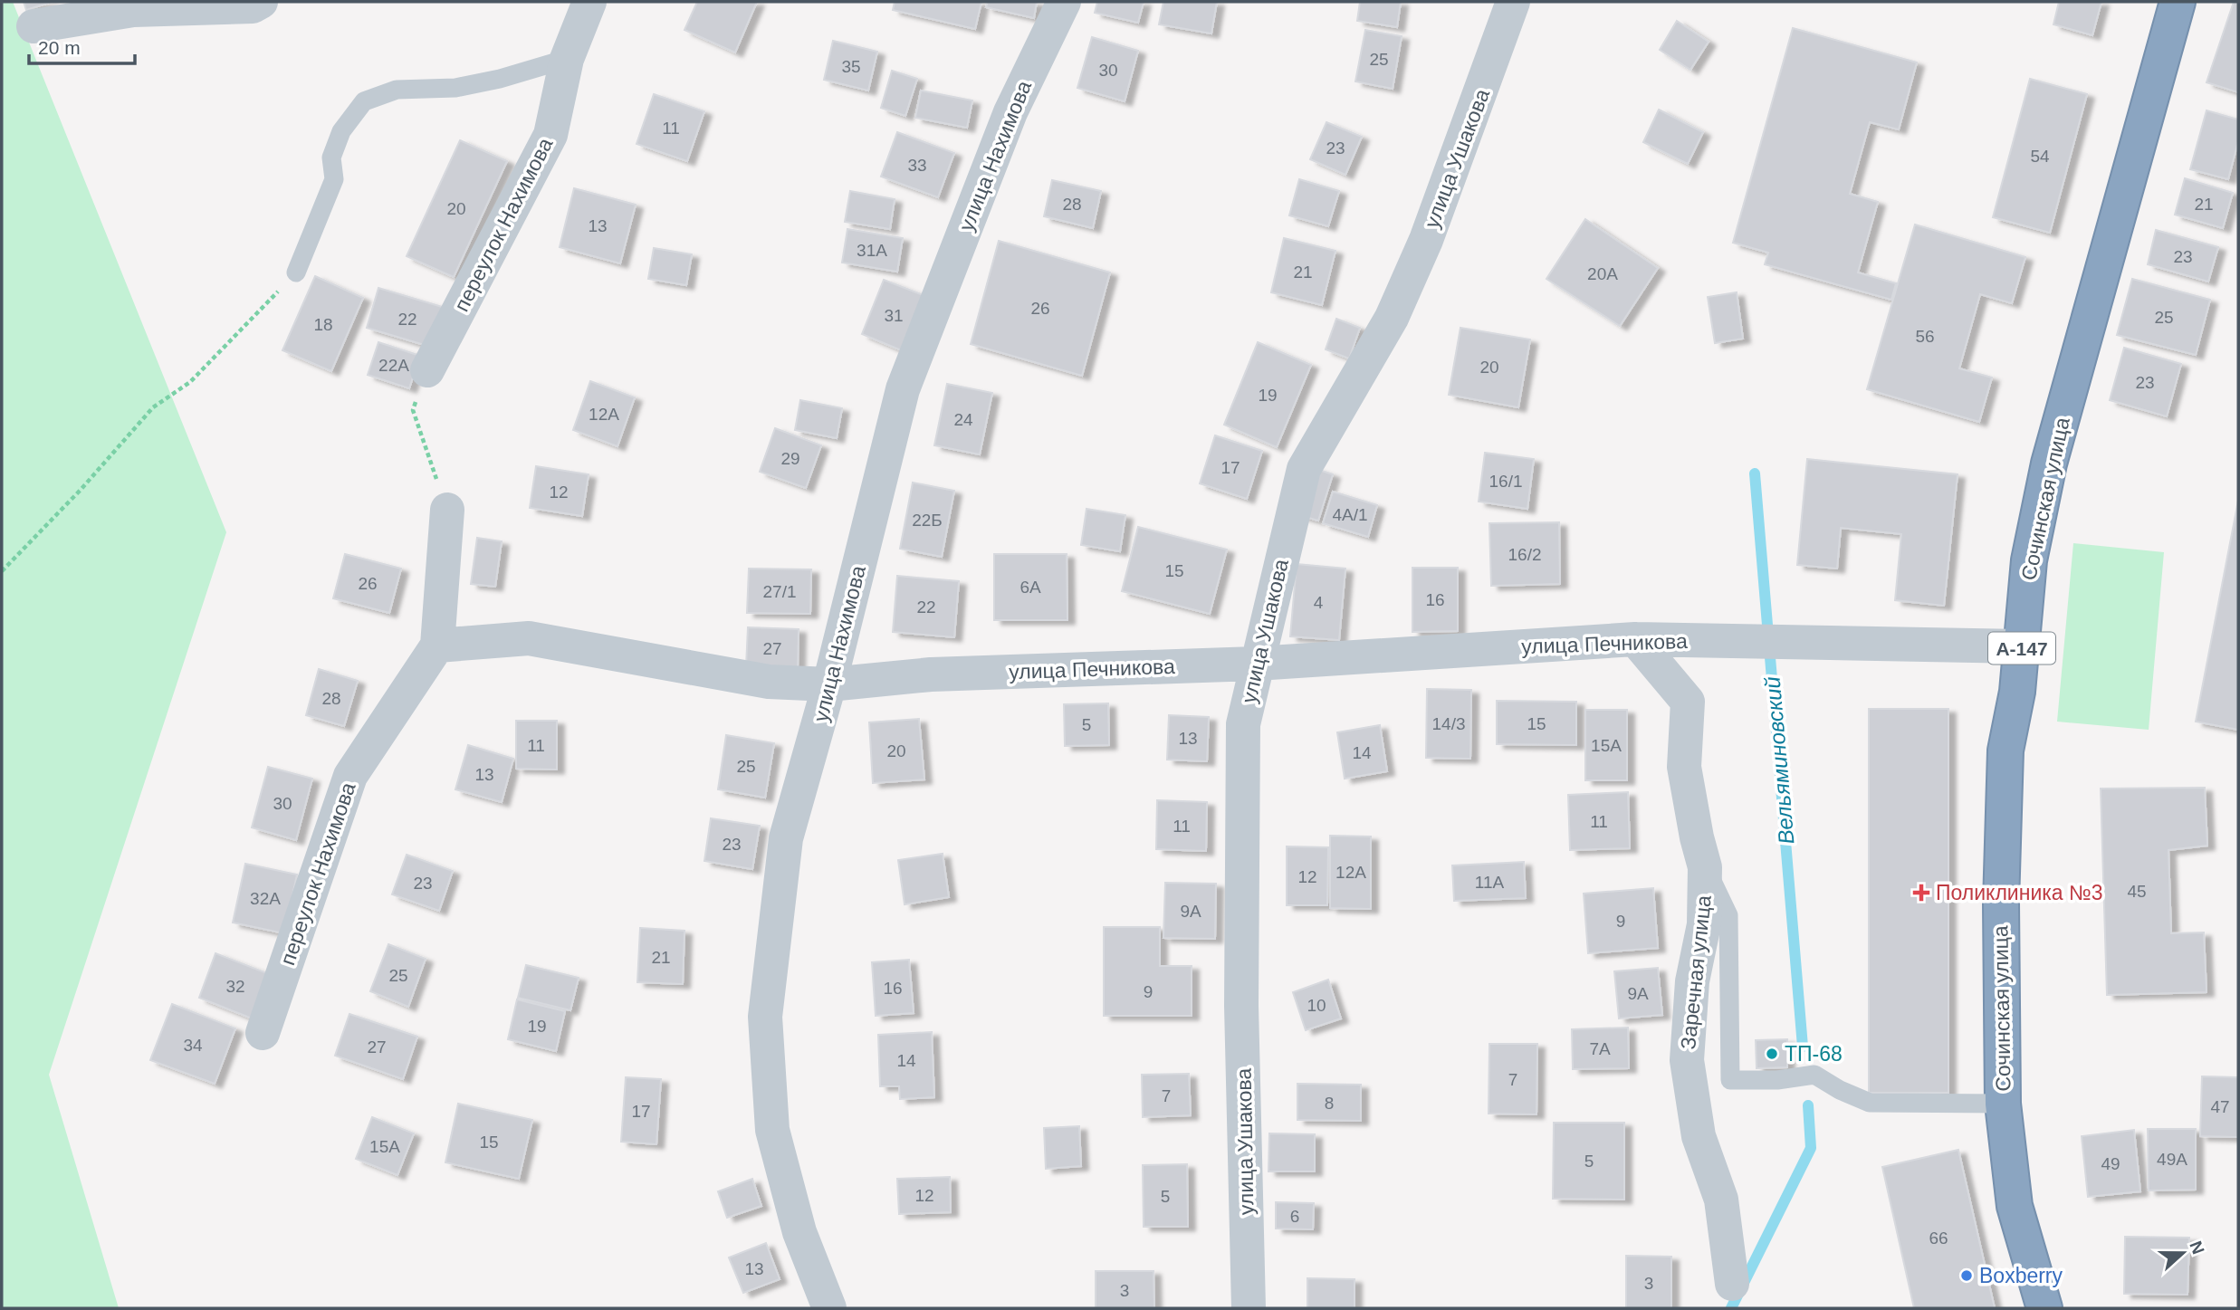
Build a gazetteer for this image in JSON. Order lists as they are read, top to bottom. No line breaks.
{"streets":{"highway":["Сочинская улица","А-147"],"street":["улица Нахимова","улица Ушакова","переулок Нахимова","улица Печникова","Заречная улица"]},"crossings":[["улица Нахимова","улица Печникова"],["улица Ушакова","улица Печникова"],["переулок Нахимова","улица Печникова"],["Сочинская улица","улица Печникова"],["улица Печникова","Заречная улица"]],"water":["Вельяминовский"],"places":{"health":["Поликлиника №3"],"other":["ТП-68","Boxberry"]},"house_numbers":["25","35","30","11","23","54","33","28","21","20","13","31А","23","21","20А","26","31","25","22","18","56","22А","20","23","19","12А","24","29","17","16/1","12","4А/1","22Б","16/2","15","26","6А","27/1","16","4","22","27","28","14/3","15","5","13","11","15А","20","14","25","13","30","11","11","23","12А","12","11А","23","45","32А","9А","9","21","25","32","16","9","9А","10","19","34","27","7А","14","7","7","8","47","17","15","15А","49А","5","49","12","5","6","66","13","3","3"],"scale_bar":"20 m","north":"right"}
